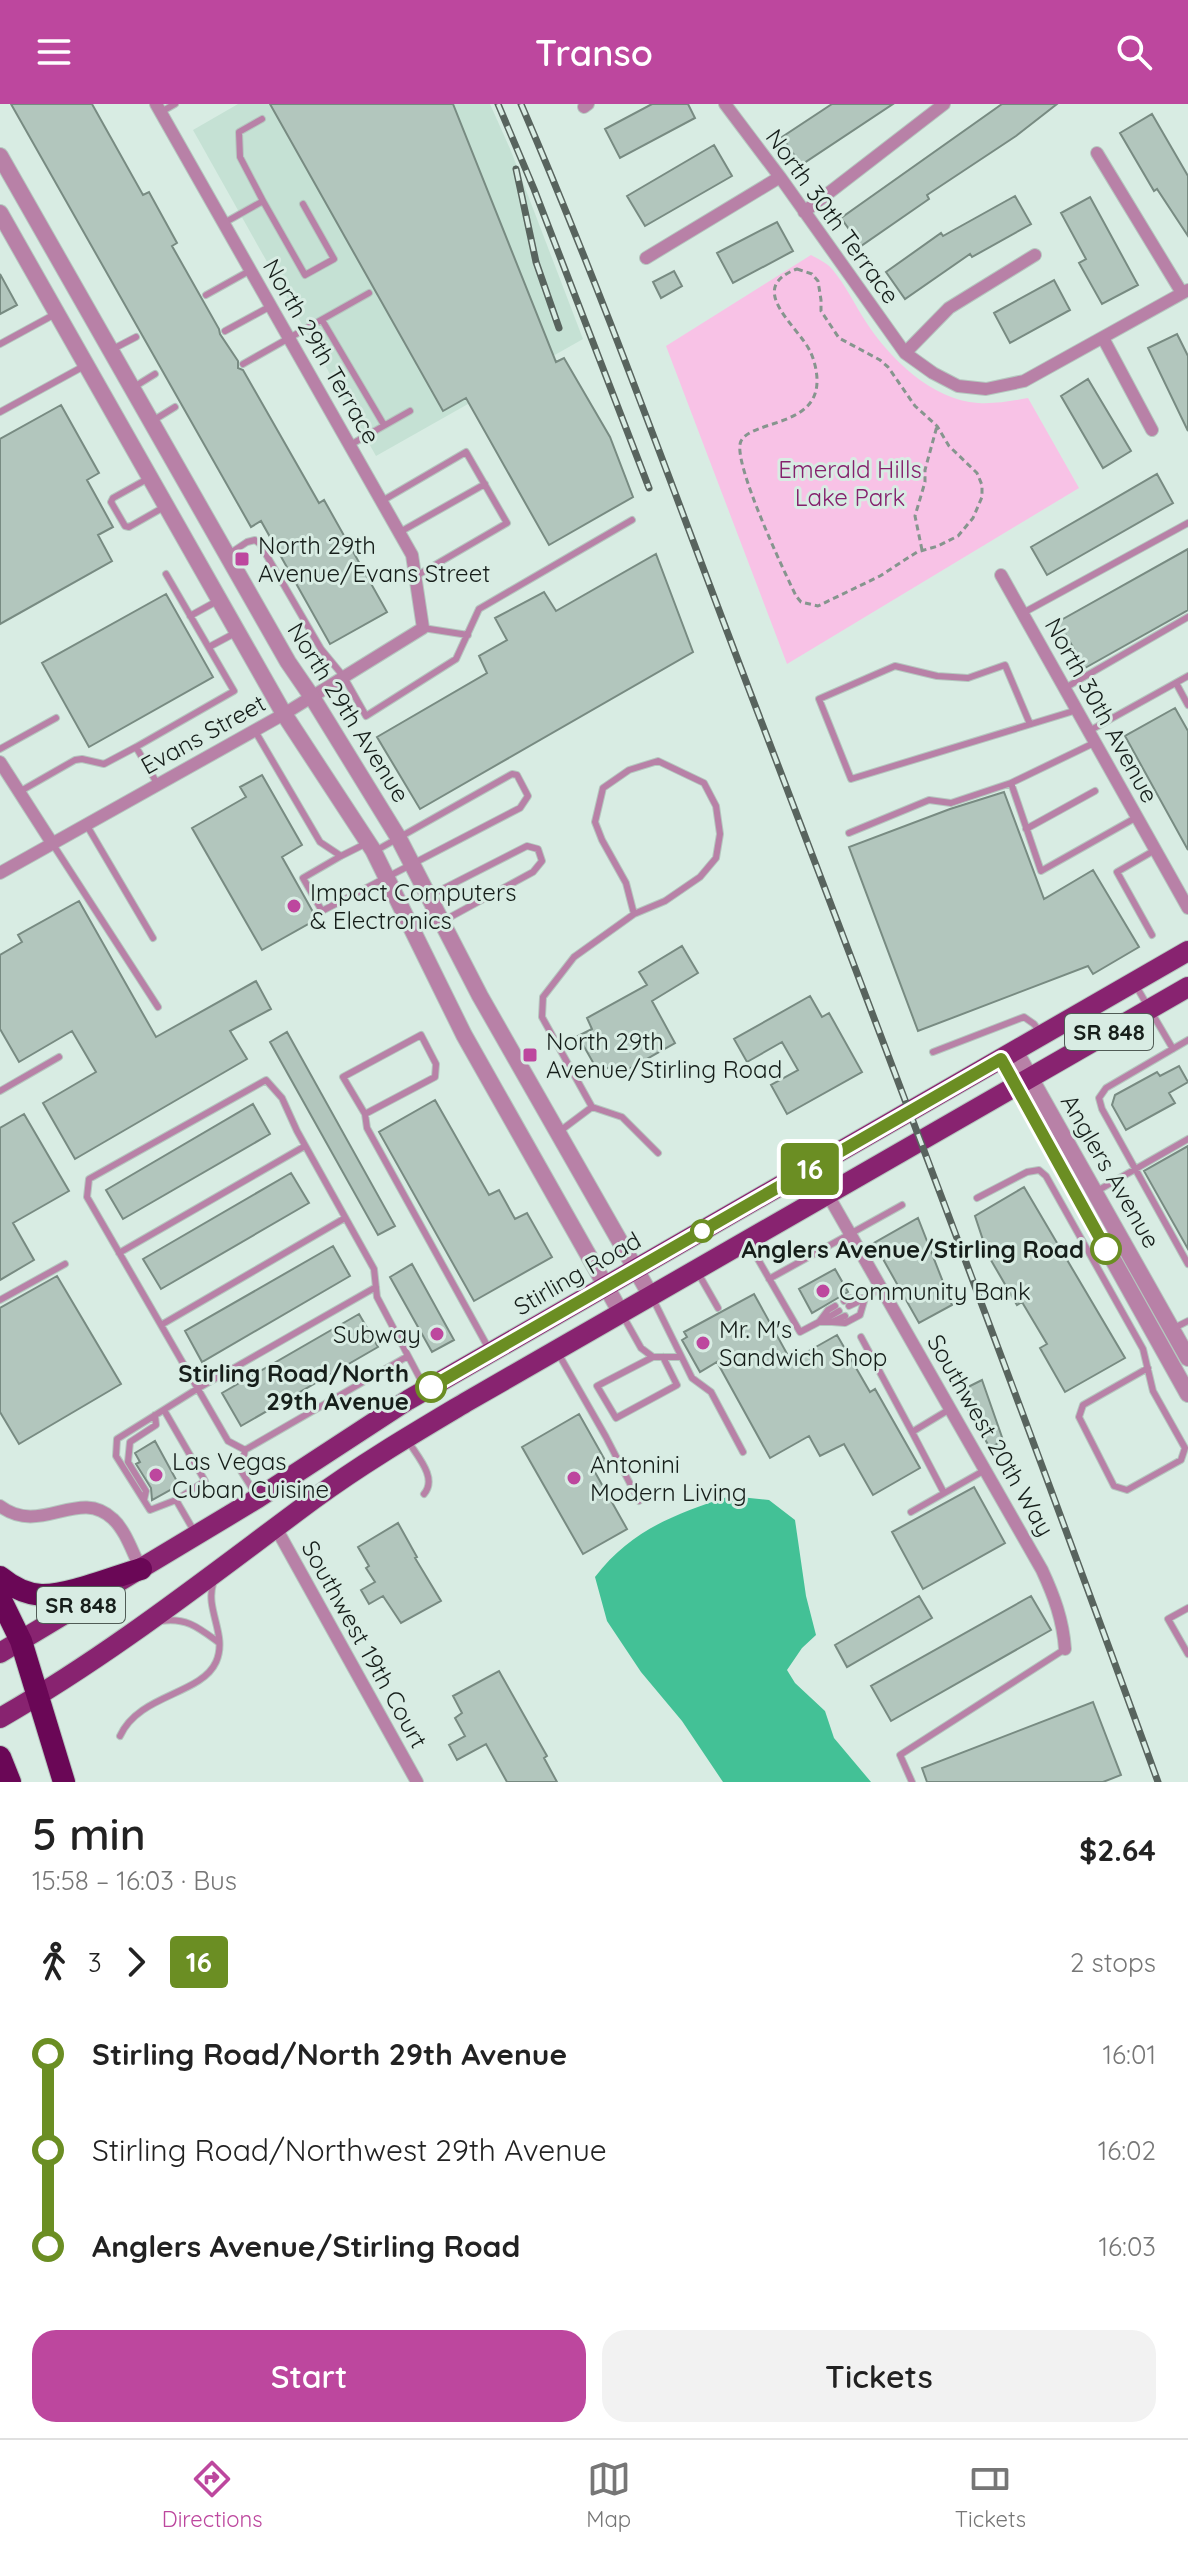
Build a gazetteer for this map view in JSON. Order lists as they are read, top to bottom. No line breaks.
{"streets":{"main road":["SR 848","Stirling Road"],"street":["North 30th Terrace","North 29th Terrace","North 30th Avenue","North 29th Avenue","Evans Street","Anglers Avenue","Southwest 20th Way","Southwest 19th Court"]},"crossings":[["North 29th Terrace","Evans Street"],["North 29th Avenue","Evans Street"],["North 29th Avenue","SR 848"],["North 29th Avenue","Stirling Road"],["SR 848","Anglers Avenue"],["SR 848","Southwest 20th Way"],["SR 848","Southwest 19th Court"],["Anglers Avenue","Stirling Road"],["Stirling Road","Southwest 20th Way"]],"parks":["Emerald Hills Lake Park"],"places":{"transit":["North 29th Avenue/Evans Street","North 29th Avenue/Stirling Road"],"other":["Impact Computers & Electronics","Anglers Avenue/Stirling Road","Community Bank","Subway","Mr. M's Sandwich Shop","Stirling Road/North 29th Avenue","Las Vegas Cuban Cuisine","Antonini Modern Living"]},"lines":["bus line 16"],"page":{"header":"Transo","on_map":"16","heading":["5 min","15:58 – 16:03 · Bus","$2.64"],"legs":["3","16","2 stops"],"list":[{"name":"Stirling Road/North 29th Avenue","value":"16:01"},{"name":"Stirling Road/Northwest 29th Avenue","value":"16:02"},{"name":"Anglers Avenue/Stirling Road","value":"16:03"}],"buttons":["Start","Tickets"],"tabs":["Directions","Map","Tickets"]}}
